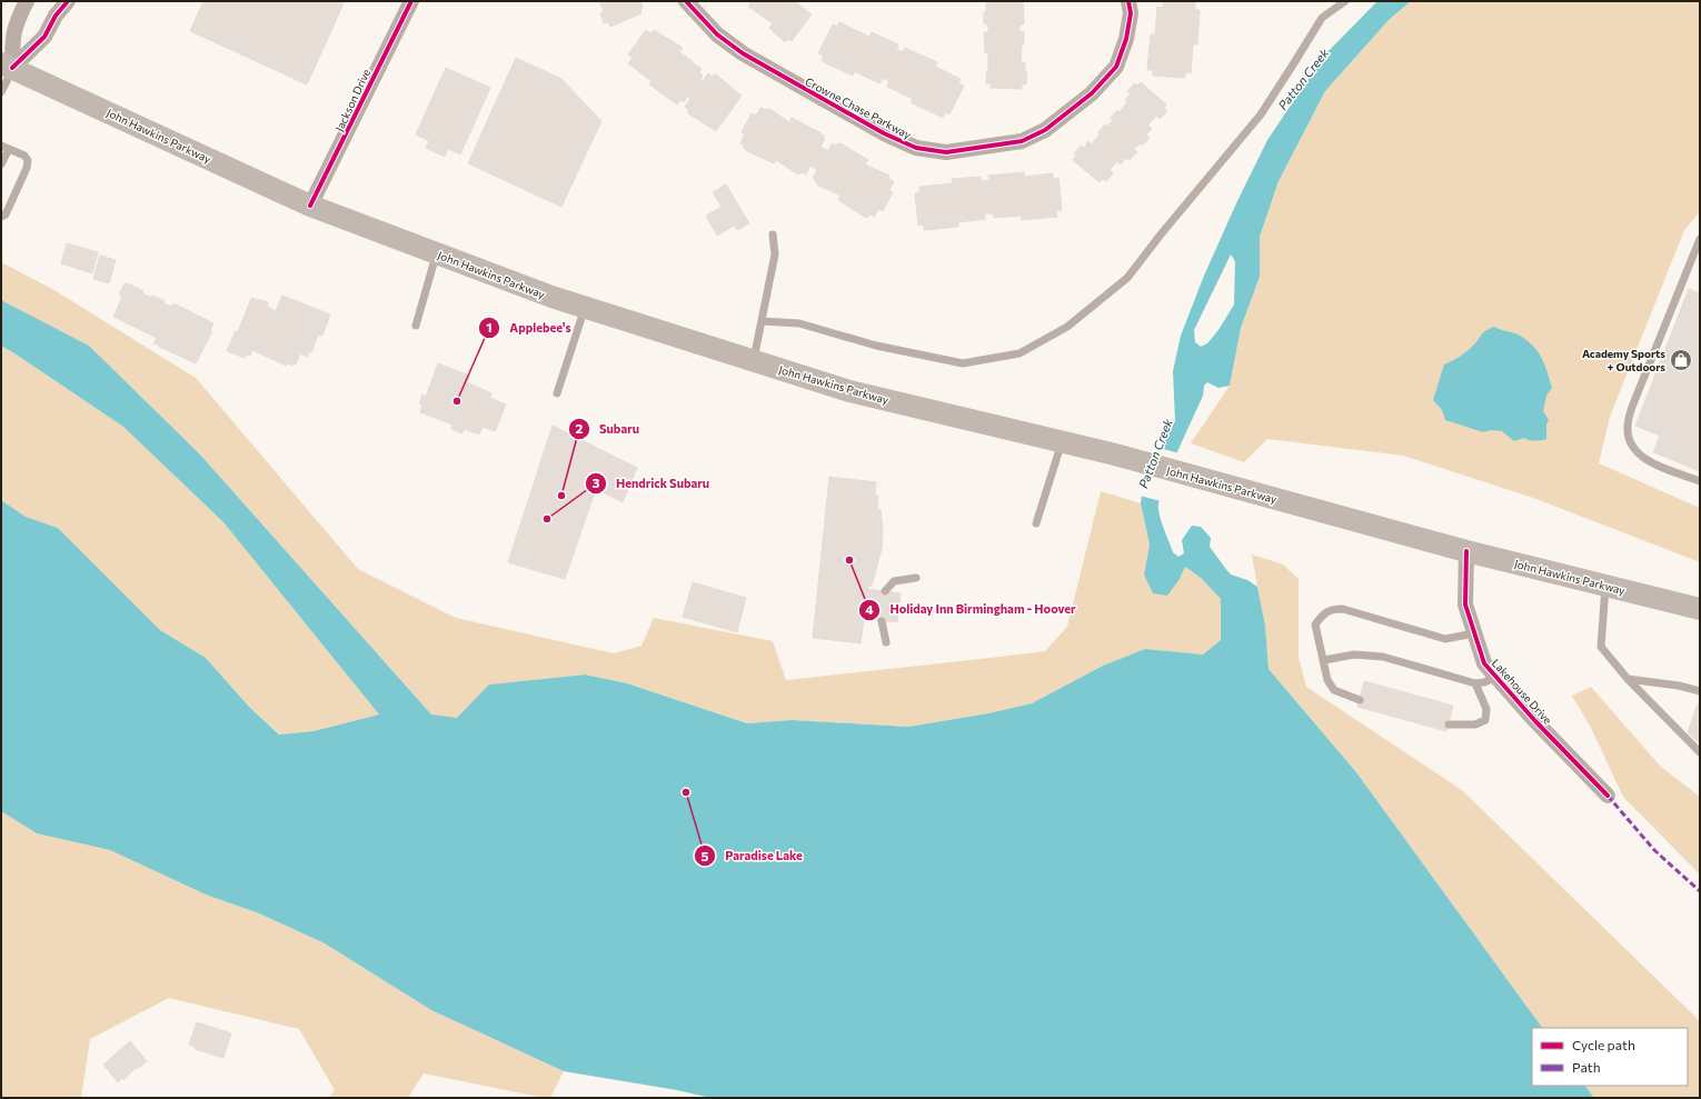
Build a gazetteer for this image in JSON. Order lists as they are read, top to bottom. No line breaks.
{"streets":{"main road":["John Hawkins Parkway"],"street":["Jackson Drive","Crowne Chase Parkway","Lakehouse Drive"]},"crossings":[["Jackson Drive","John Hawkins Parkway"],["John Hawkins Parkway","Lakehouse Drive"]],"water":["Patton Creek"],"places":{"shop":["Academy Sports + Outdoors"],"other":["Applebee's","Subaru","Hendrick Subaru","Holiday Inn Birmingham - Hoover","Paradise Lake"]},"legend":["Cycle path","Path"]}
